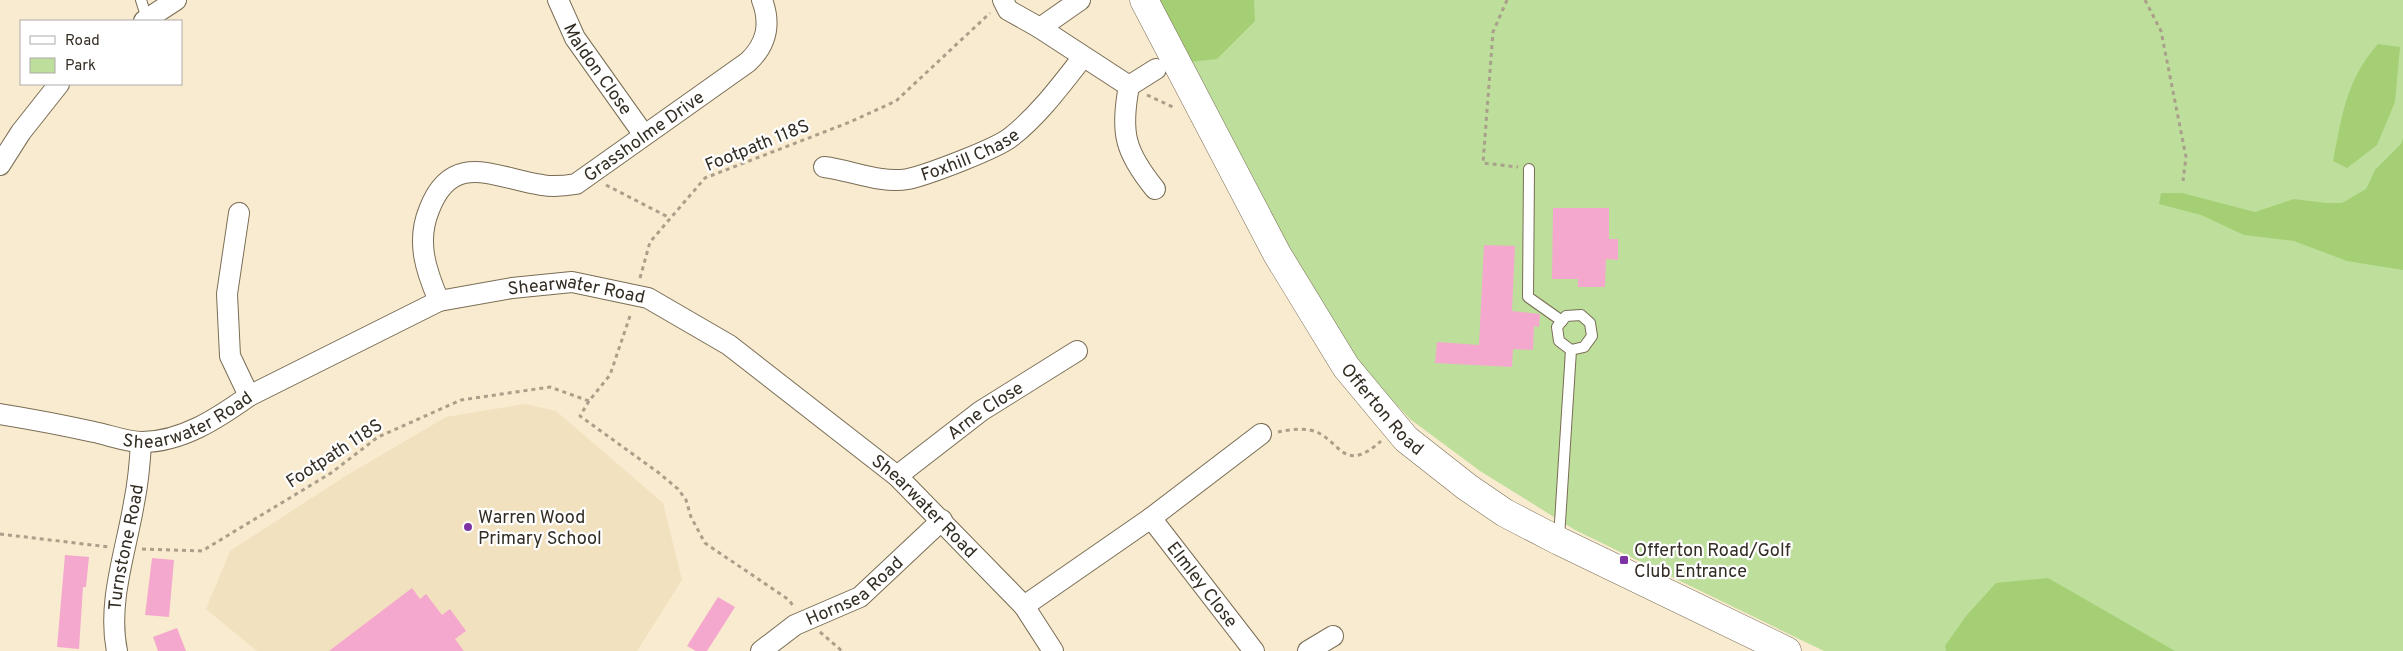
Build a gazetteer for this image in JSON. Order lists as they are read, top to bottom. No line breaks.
{"streets":{"main road":["Offerton Road"],"street":["Maldon Close","Grassholme Drive","Foxhill Chase","Shearwater Road","Arne Close","Turnstone Road","Elmley Close","Hornsea Road"],"path":["Footpath 118S"]},"crossings":[["Maldon Close","Grassholme Drive"],["Grassholme Drive","Shearwater Road"],["Footpath 118S","Shearwater Road"],["Footpath 118S","Turnstone Road"],["Shearwater Road","Arne Close"],["Shearwater Road","Turnstone Road"],["Shearwater Road","Hornsea Road"]],"places":{"other":["Warren Wood Primary School"],"transit":["Offerton Road/Golf Club Entrance"]},"legend":["Road","Park"]}
